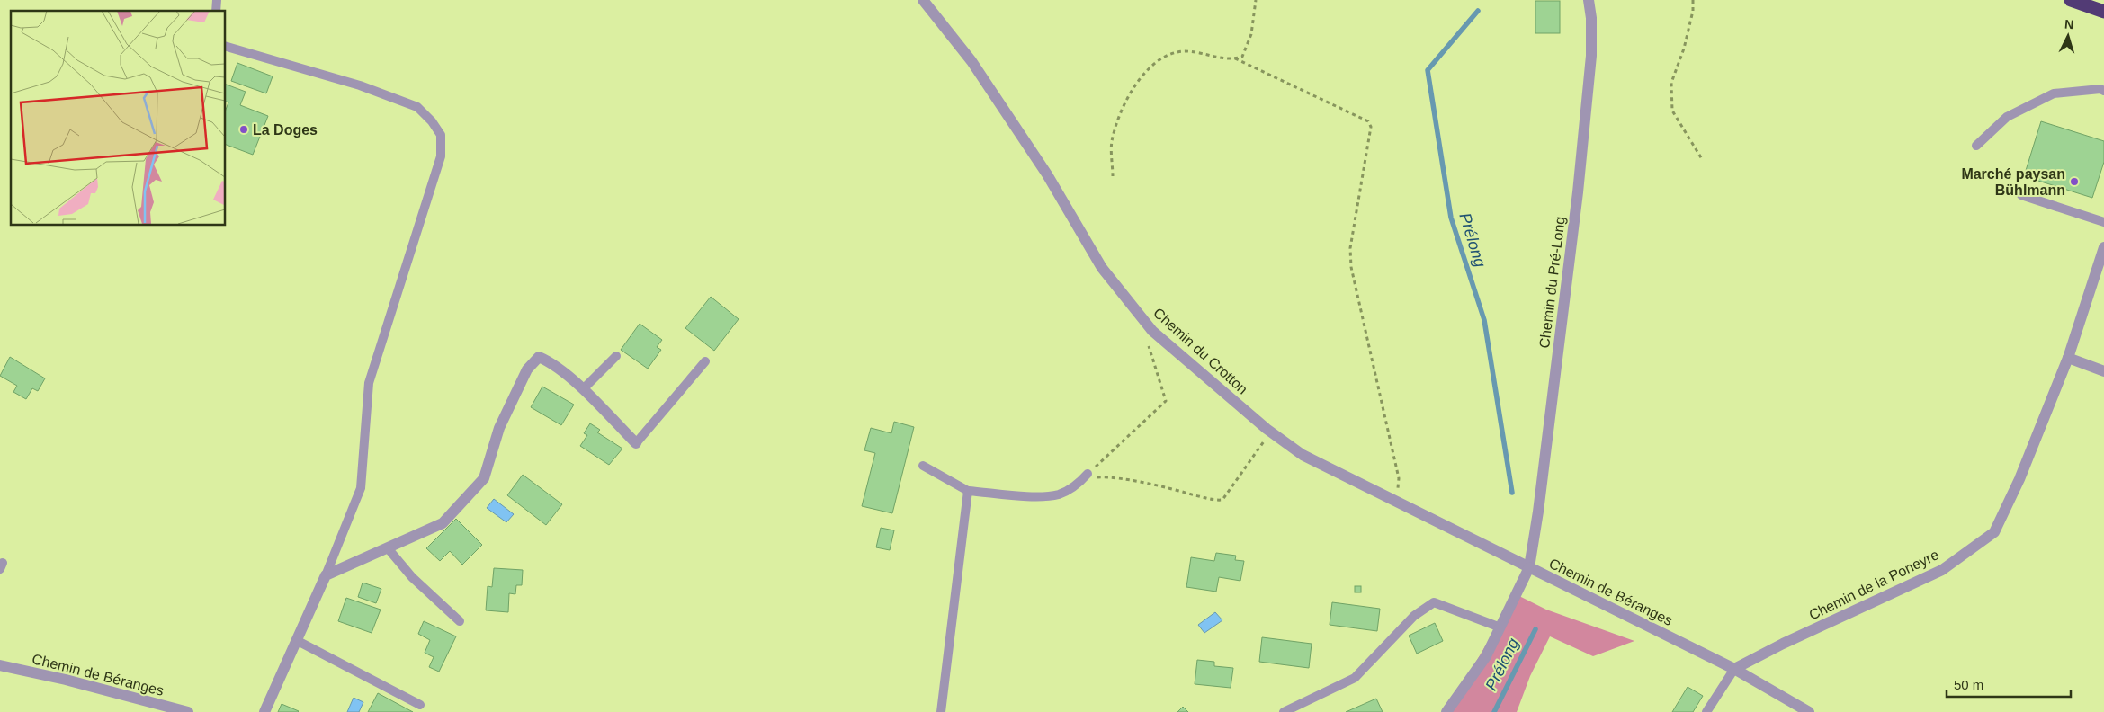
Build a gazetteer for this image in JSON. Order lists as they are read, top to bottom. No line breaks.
{"streets":{"street":["Chemin du Pré-Long","Chemin du Crotton","Chemin de la Poneyre","Chemin de Béranges"]},"crossings":[["Chemin du Pré-Long","Chemin du Crotton"],["Chemin du Pré-Long","Chemin de Béranges"],["Chemin du Crotton","Chemin de Béranges"],["Chemin de la Poneyre","Chemin de Béranges"]],"water":["Prélong"],"places":["La Doges","Marché paysan Bühlmann"],"scale_bar":"50 m","north":"top"}
